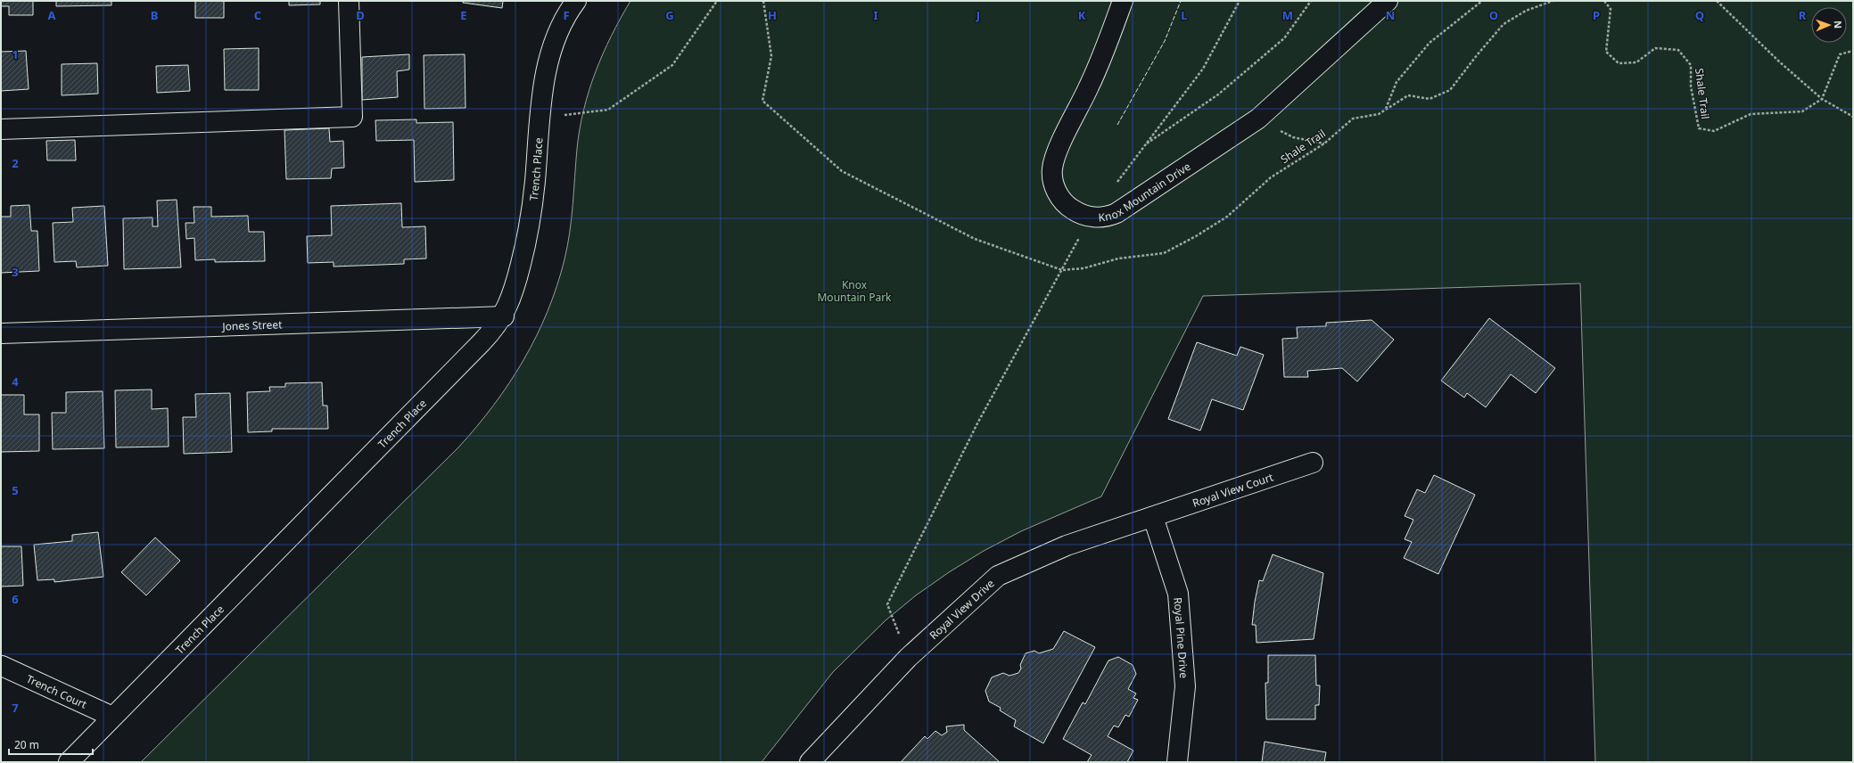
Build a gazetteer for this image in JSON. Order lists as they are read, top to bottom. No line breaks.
{"streets":{"street":["Trench Place","Knox Mountain Drive","Jones Street","Royal View Court","Royal View Drive","Royal Pine Drive","Trench Court"],"path":["Shale Trail"]},"crossings":[["Trench Place","Jones Street"],["Trench Place","Trench Court"],["Royal View Court","Royal View Drive"],["Royal View Court","Royal Pine Drive"],["Royal View Drive","Royal Pine Drive"]],"parks":["Knox Mountain Park"],"scale_bar":"20 m","north":"right","grid":{"columns":["A","B","C","D","E","F","G","H","I","J","K","L","M","N","O","P","Q","R"],"rows":["1","2","3","4","5","6","7"]}}
